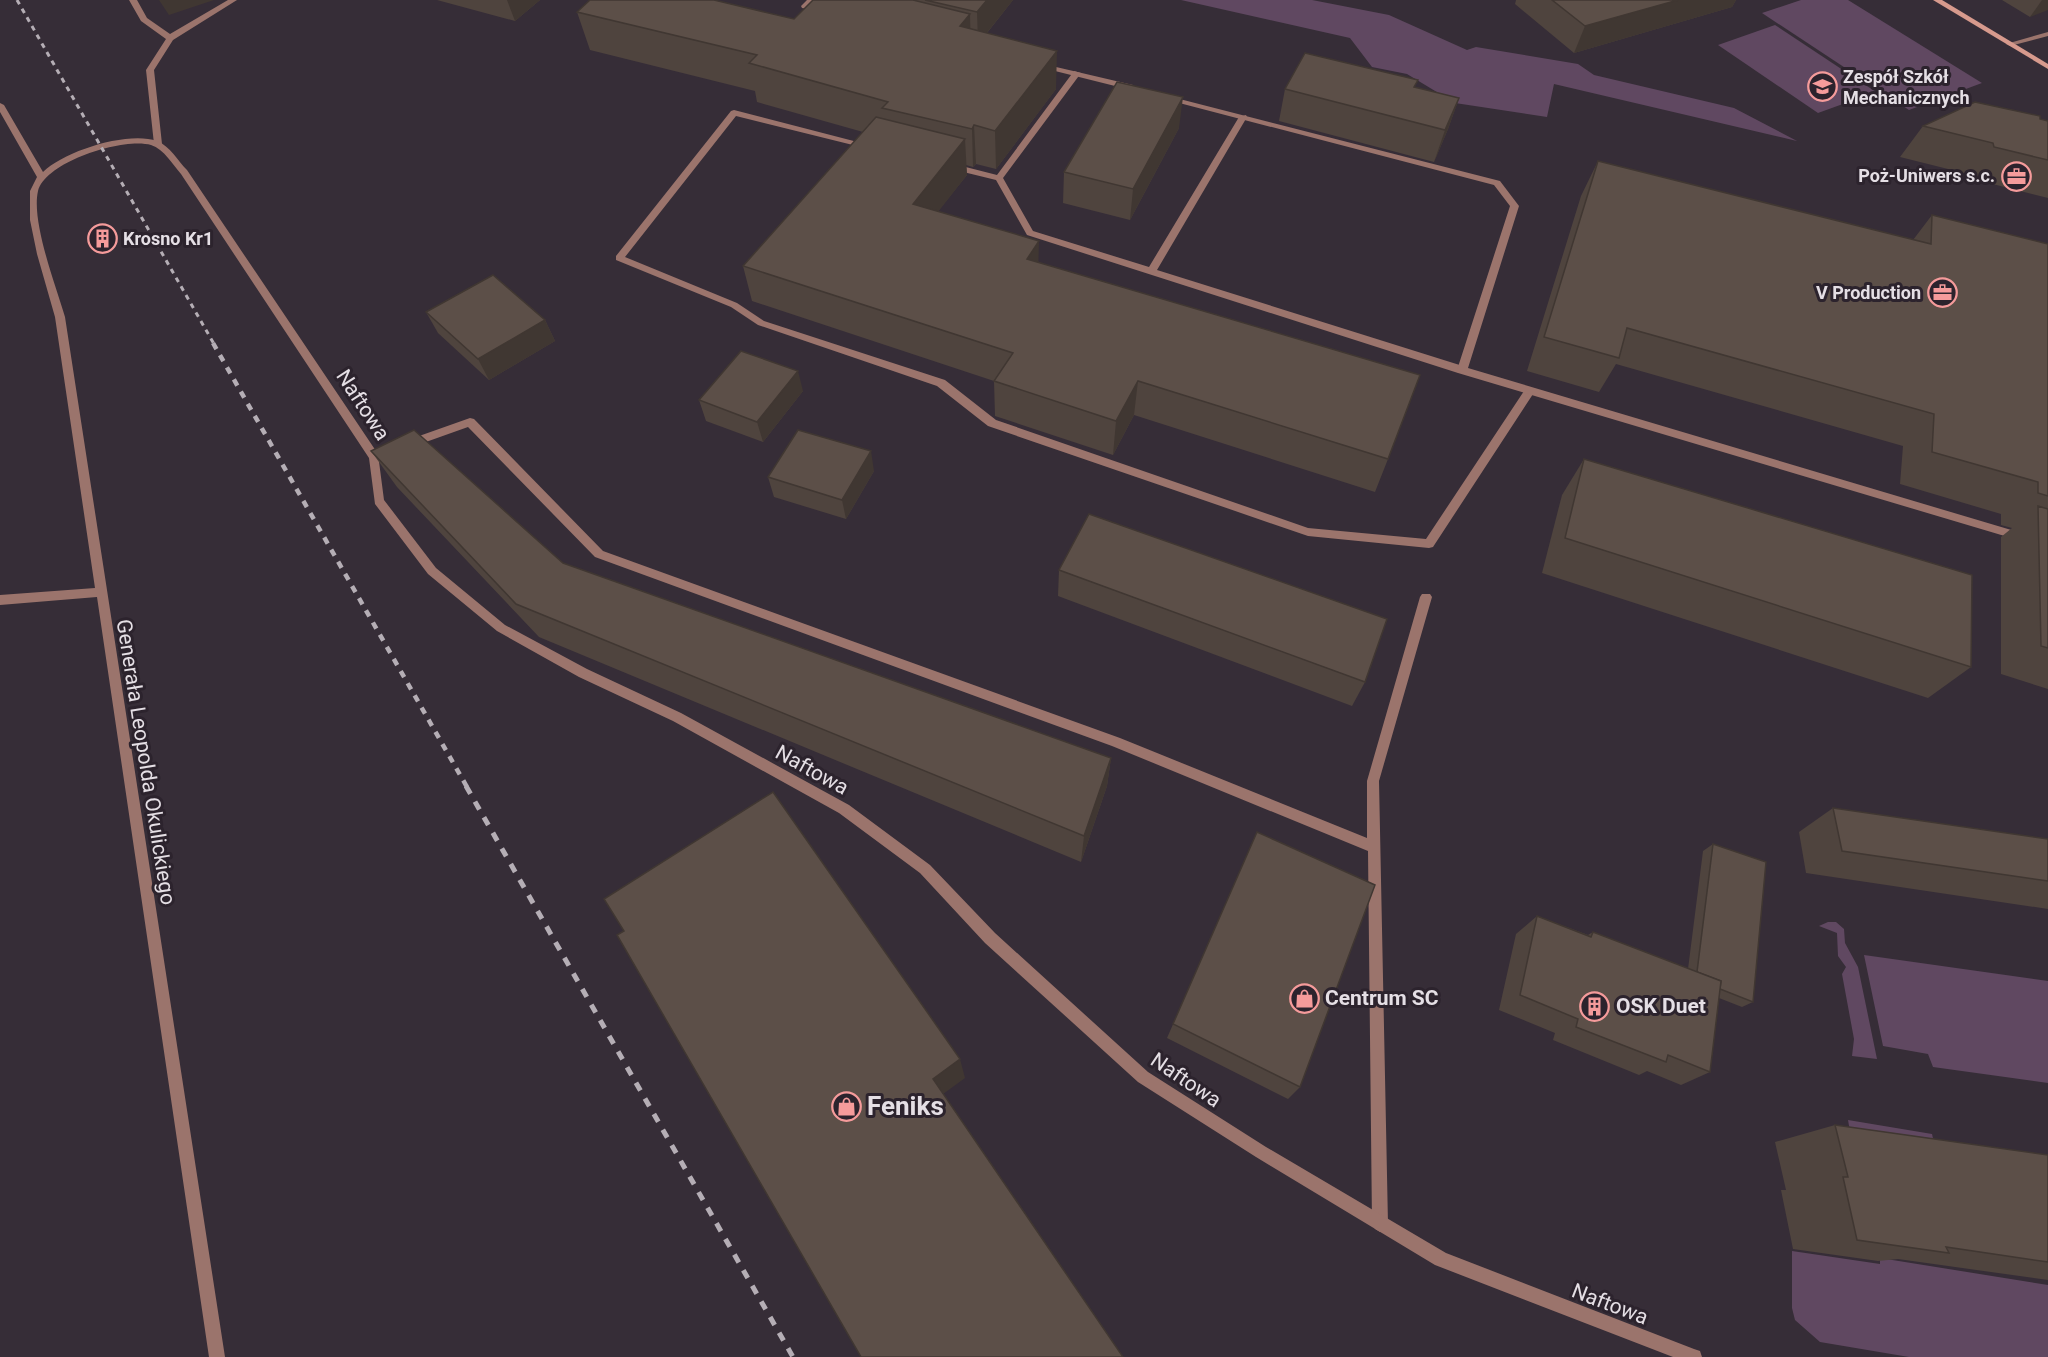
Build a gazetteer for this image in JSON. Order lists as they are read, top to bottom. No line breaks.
{"streets":{"street":["Naftowa","Generała Leopolda Okulickiego"]},"places":{"school or university":["Zespół Szkół Mechanicznych"],"office":["Poż-Uniwers s.c.","V Production"],"building":["Krosno Kr1","OSK Duet"],"shop":["Centrum SC","Feniks"]}}
